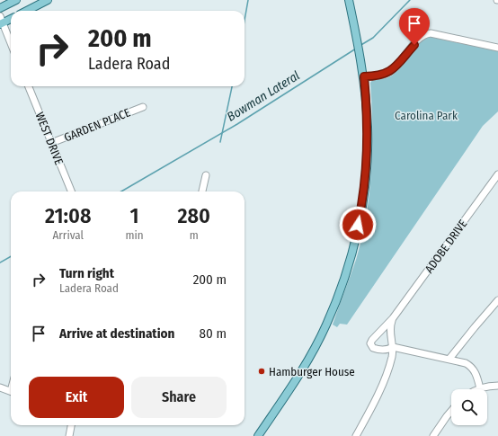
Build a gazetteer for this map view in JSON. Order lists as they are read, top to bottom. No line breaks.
{"streets":{"street":["GARDEN PLACE","WEST DRIVE","ADOBE DRIVE"]},"crossings":[["GARDEN PLACE","WEST DRIVE"]],"water":["Bowman Lateral"],"parks":["Carolina Park"],"places":["Hamburger House"],"page":{"turn":["200 m","Ladera Road"],"eta":["21:08","Arrival","1","min","280","m"],"list":[{"name":"Turn right","note":"Ladera Road","value":"200 m"},{"name":"Arrive at destination","value":"80 m"}],"buttons":["Exit","Share"]}}
